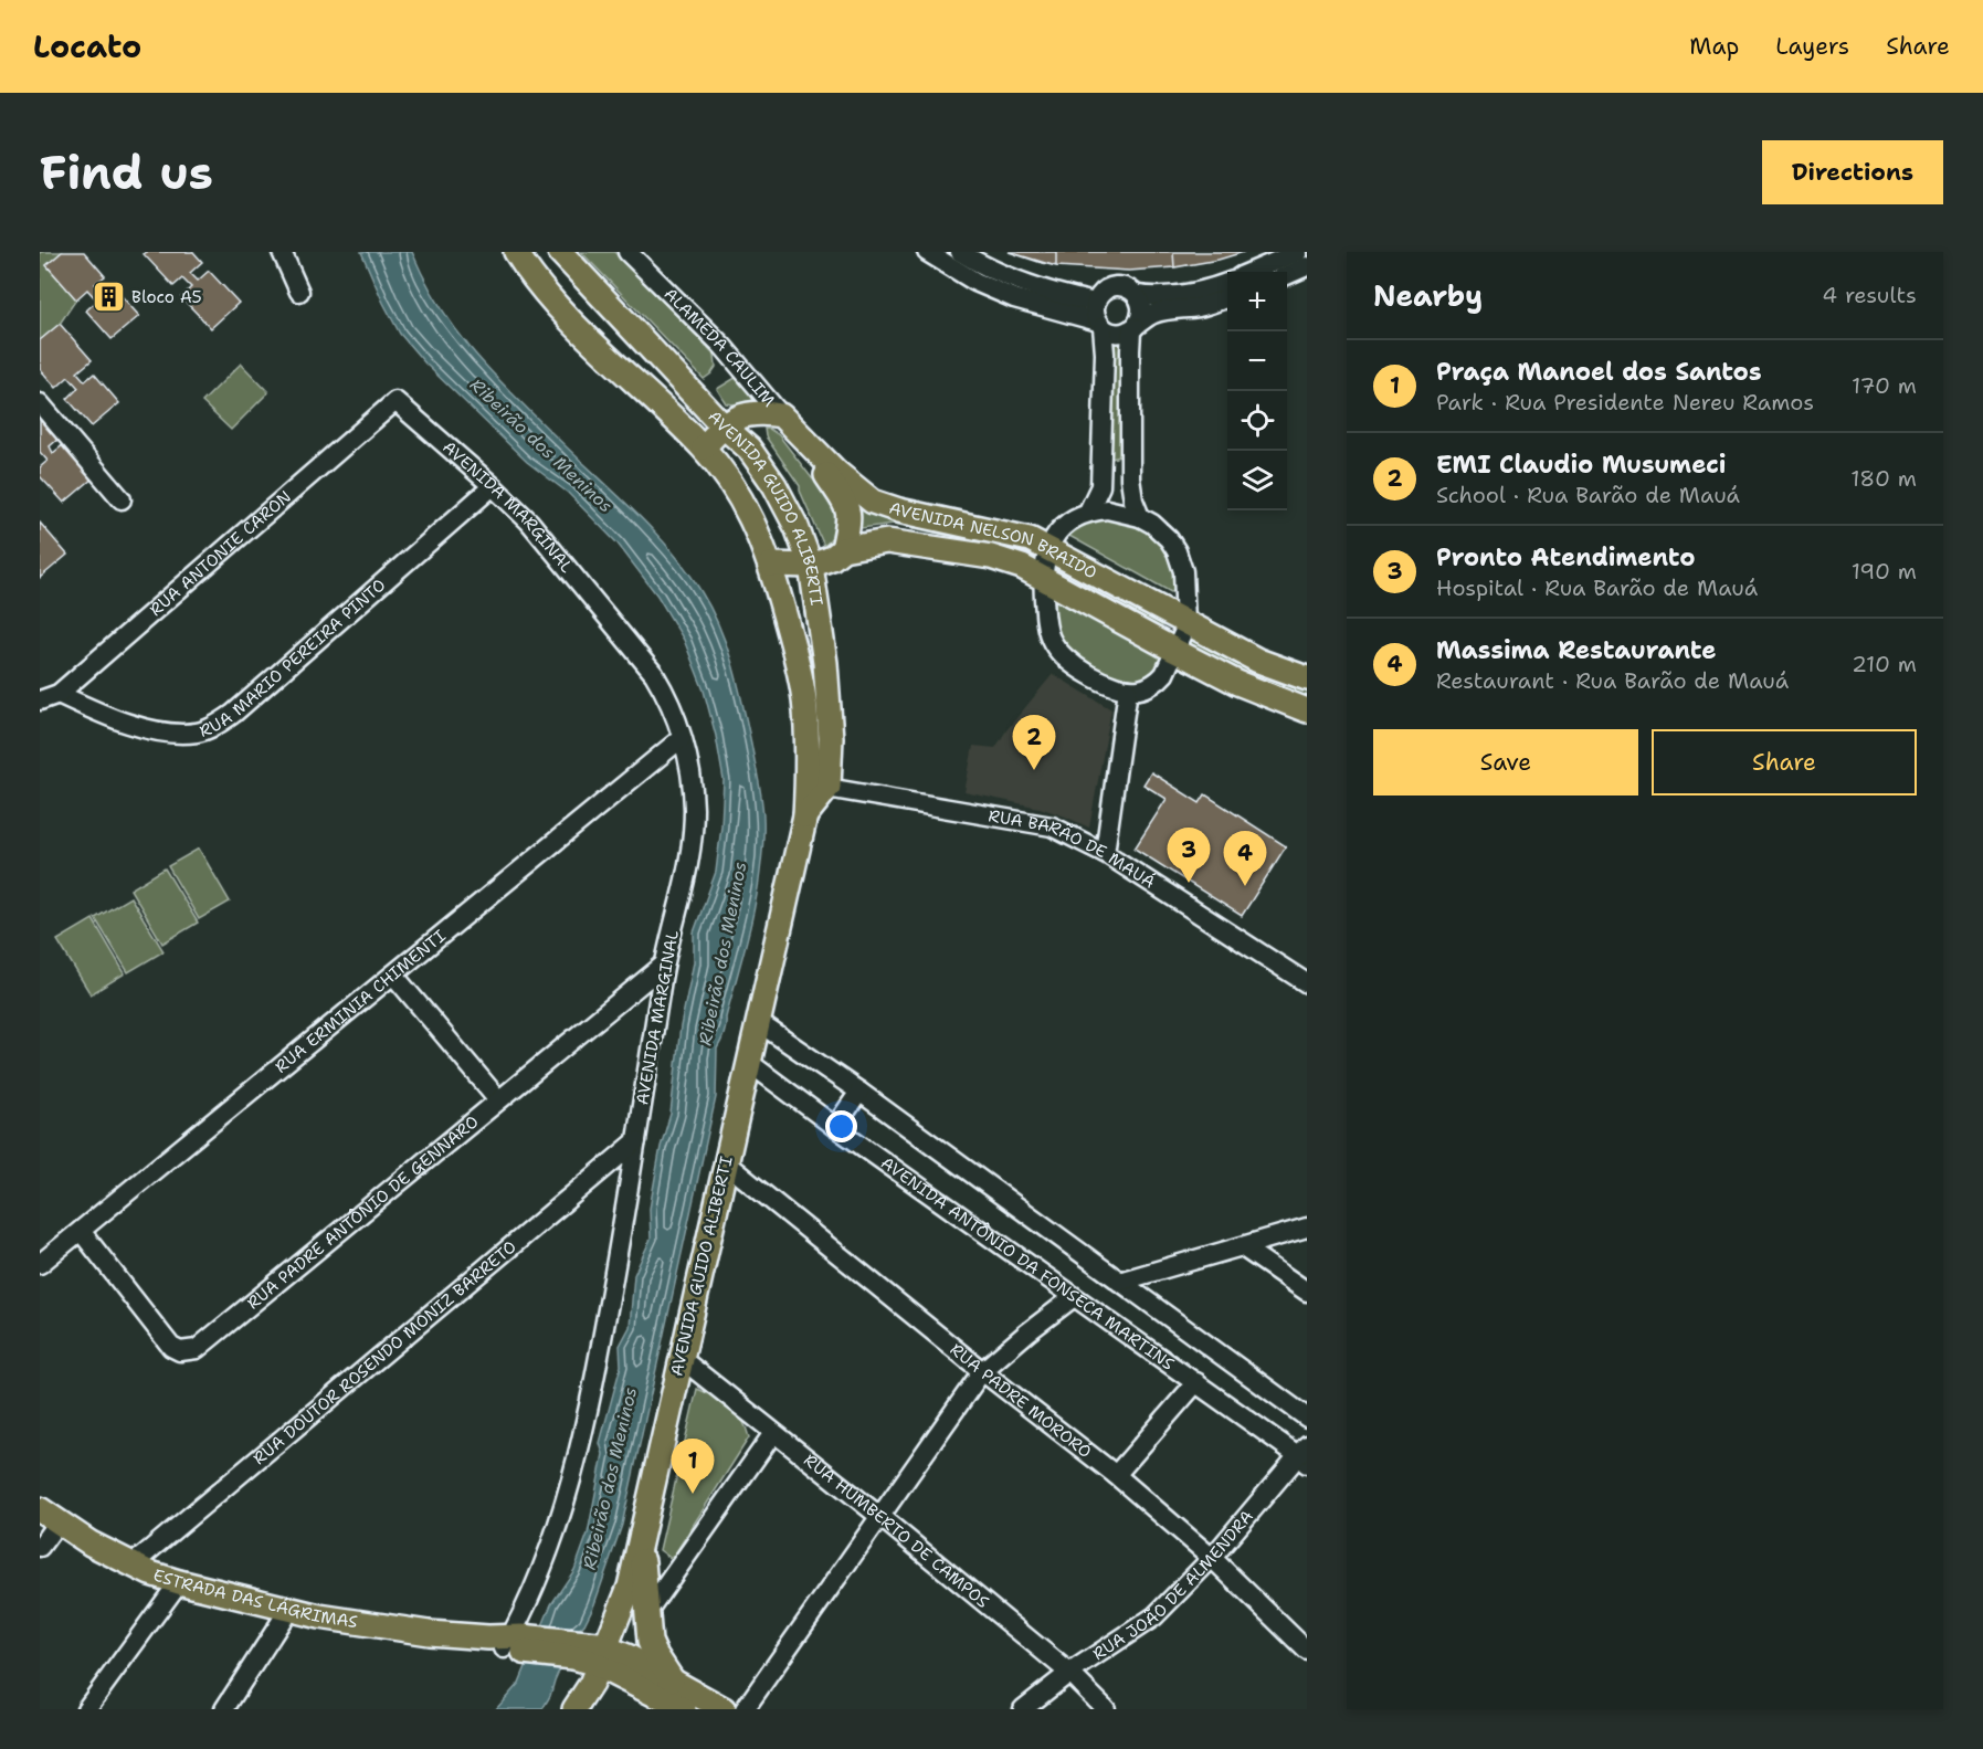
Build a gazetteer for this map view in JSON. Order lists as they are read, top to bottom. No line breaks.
{"streets":{"main road":["AVENIDA GUIDO ALIBERTI","AVENIDA NELSON BRAIDO","ESTRADA DAS LÁGRIMAS"],"street":["ALAMEDA CAULIM","AVENIDA MARGINAL","RUA ANTONIE CARON","RUA MARIO PEREIRA PINTO","RUA BARÃO DE MAUÁ","RUA ERMINIA CHIMENTI","RUA PADRE ANTÔNIO DE GENNARO","AVENIDA ANTÔNIO DA FONSECA MARTINS","RUA DOUTOR ROSENDO MONIZ BARRETO","RUA PADRE MORORÓ","RUA HUMBERTO DE CAMPOS","RUA JOÃO DE ALMENDRA"]},"crossings":[["ALAMEDA CAULIM","AVENIDA NELSON BRAIDO"],["AVENIDA MARGINAL","RUA ANTONIE CARON"],["AVENIDA MARGINAL","RUA MARIO PEREIRA PINTO"],["AVENIDA MARGINAL","RUA ERMINIA CHIMENTI"],["AVENIDA MARGINAL","RUA PADRE ANTÔNIO DE GENNARO"],["AVENIDA MARGINAL","RUA DOUTOR ROSENDO MONIZ BARRETO"],["AVENIDA MARGINAL","ESTRADA DAS LÁGRIMAS"],["AVENIDA GUIDO ALIBERTI","AVENIDA NELSON BRAIDO"],["AVENIDA GUIDO ALIBERTI","RUA BARÃO DE MAUÁ"],["AVENIDA GUIDO ALIBERTI","AVENIDA ANTÔNIO DA FONSECA MARTINS"],["AVENIDA GUIDO ALIBERTI","RUA PADRE MORORÓ"],["AVENIDA GUIDO ALIBERTI","RUA HUMBERTO DE CAMPOS"],["AVENIDA GUIDO ALIBERTI","ESTRADA DAS LÁGRIMAS"],["RUA ANTONIE CARON","RUA MARIO PEREIRA PINTO"],["RUA ERMINIA CHIMENTI","RUA PADRE ANTÔNIO DE GENNARO"],["AVENIDA ANTÔNIO DA FONSECA MARTINS","RUA JOÃO DE ALMENDRA"],["RUA DOUTOR ROSENDO MONIZ BARRETO","ESTRADA DAS LÁGRIMAS"],["RUA PADRE MORORÓ","RUA JOÃO DE ALMENDRA"],["RUA HUMBERTO DE CAMPOS","RUA JOÃO DE ALMENDRA"]],"water":["Ribeirão dos Meninos"],"places":{"building":["Bloco A5"]},"page":{"header":"Locato","nav":["Map","Layers","Share"],"buttons":["Directions",["Save","Share"]],"title":"Find us","heading":["Nearby","4 results"],"map_buttons":["+","−"],"list":[{"mark":"1","name":"Praça Manoel dos Santos","note":"Park · Rua Presidente Nereu Ramos","value":"170 m"},{"mark":"2","name":"EMI Claudio Musumeci","note":"School · Rua Barão de Mauá","value":"180 m"},{"mark":"3","name":"Pronto Atendimento","note":"Hospital · Rua Barão de Mauá","value":"190 m"},{"mark":"4","name":"Massima Restaurante","note":"Restaurant · Rua Barão de Mauá","value":"210 m"}],"pins":["2","3","4","1"]}}
